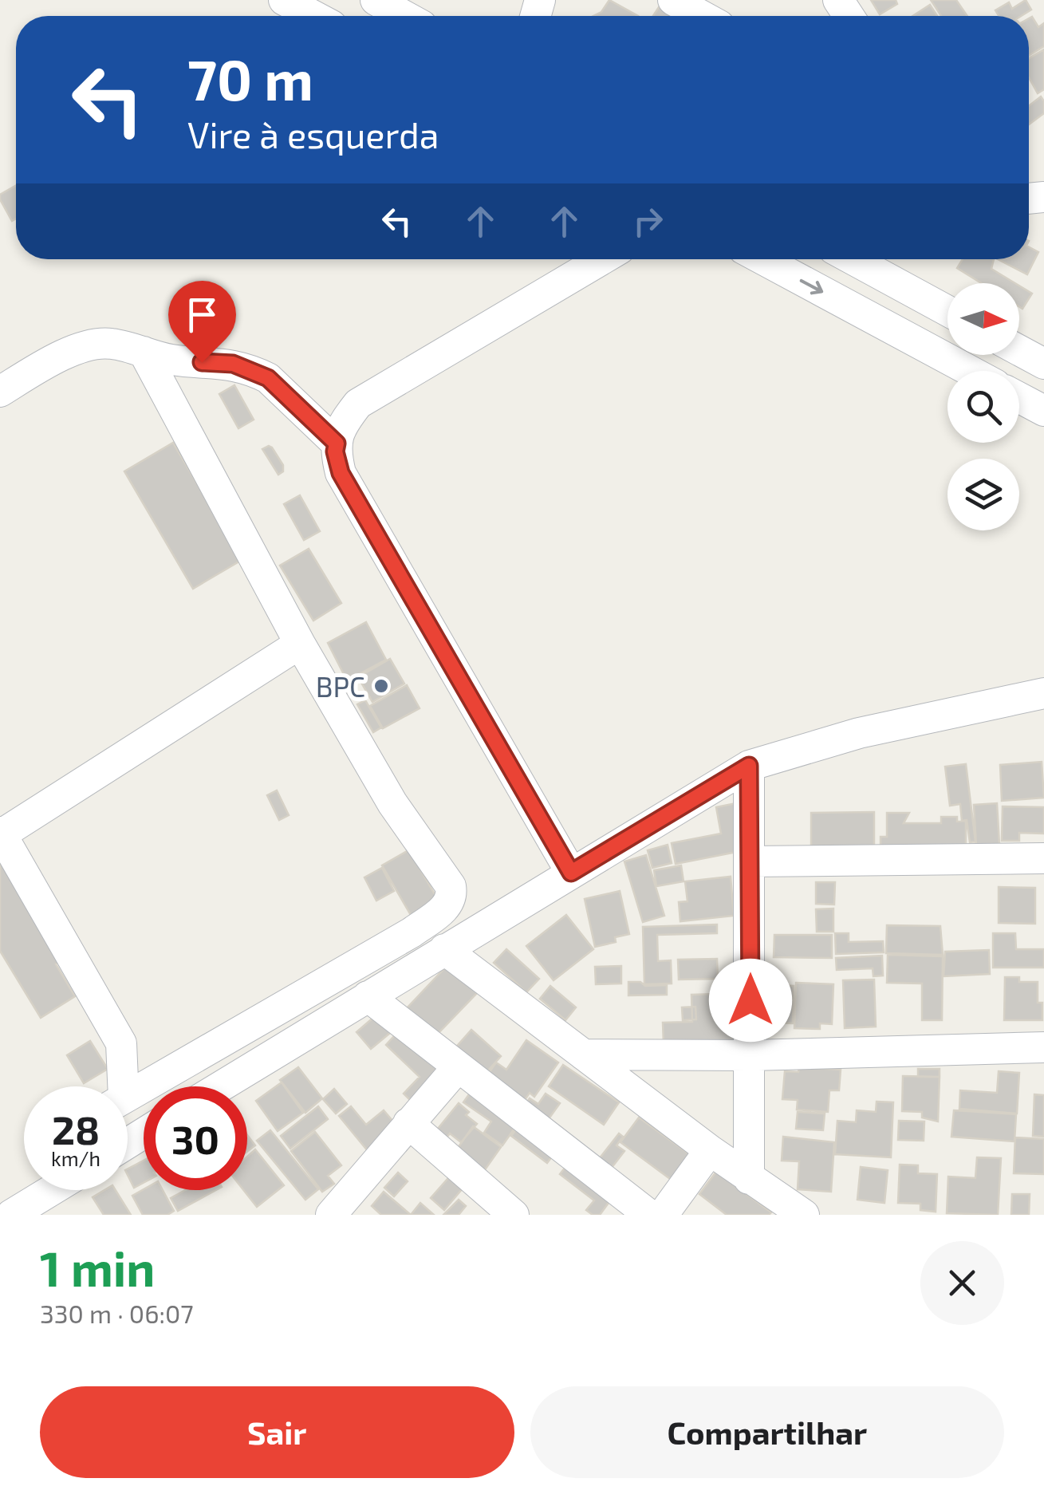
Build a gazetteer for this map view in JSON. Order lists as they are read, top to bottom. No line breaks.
{"places":["BPC"],"north":"right","page":{"turn":["70 m","Vire à esquerda"],"speed":"28 km/h","limit":"30","heading":["1 min","330 m · 06:07"],"buttons":["Sair","Compartilhar"]}}
